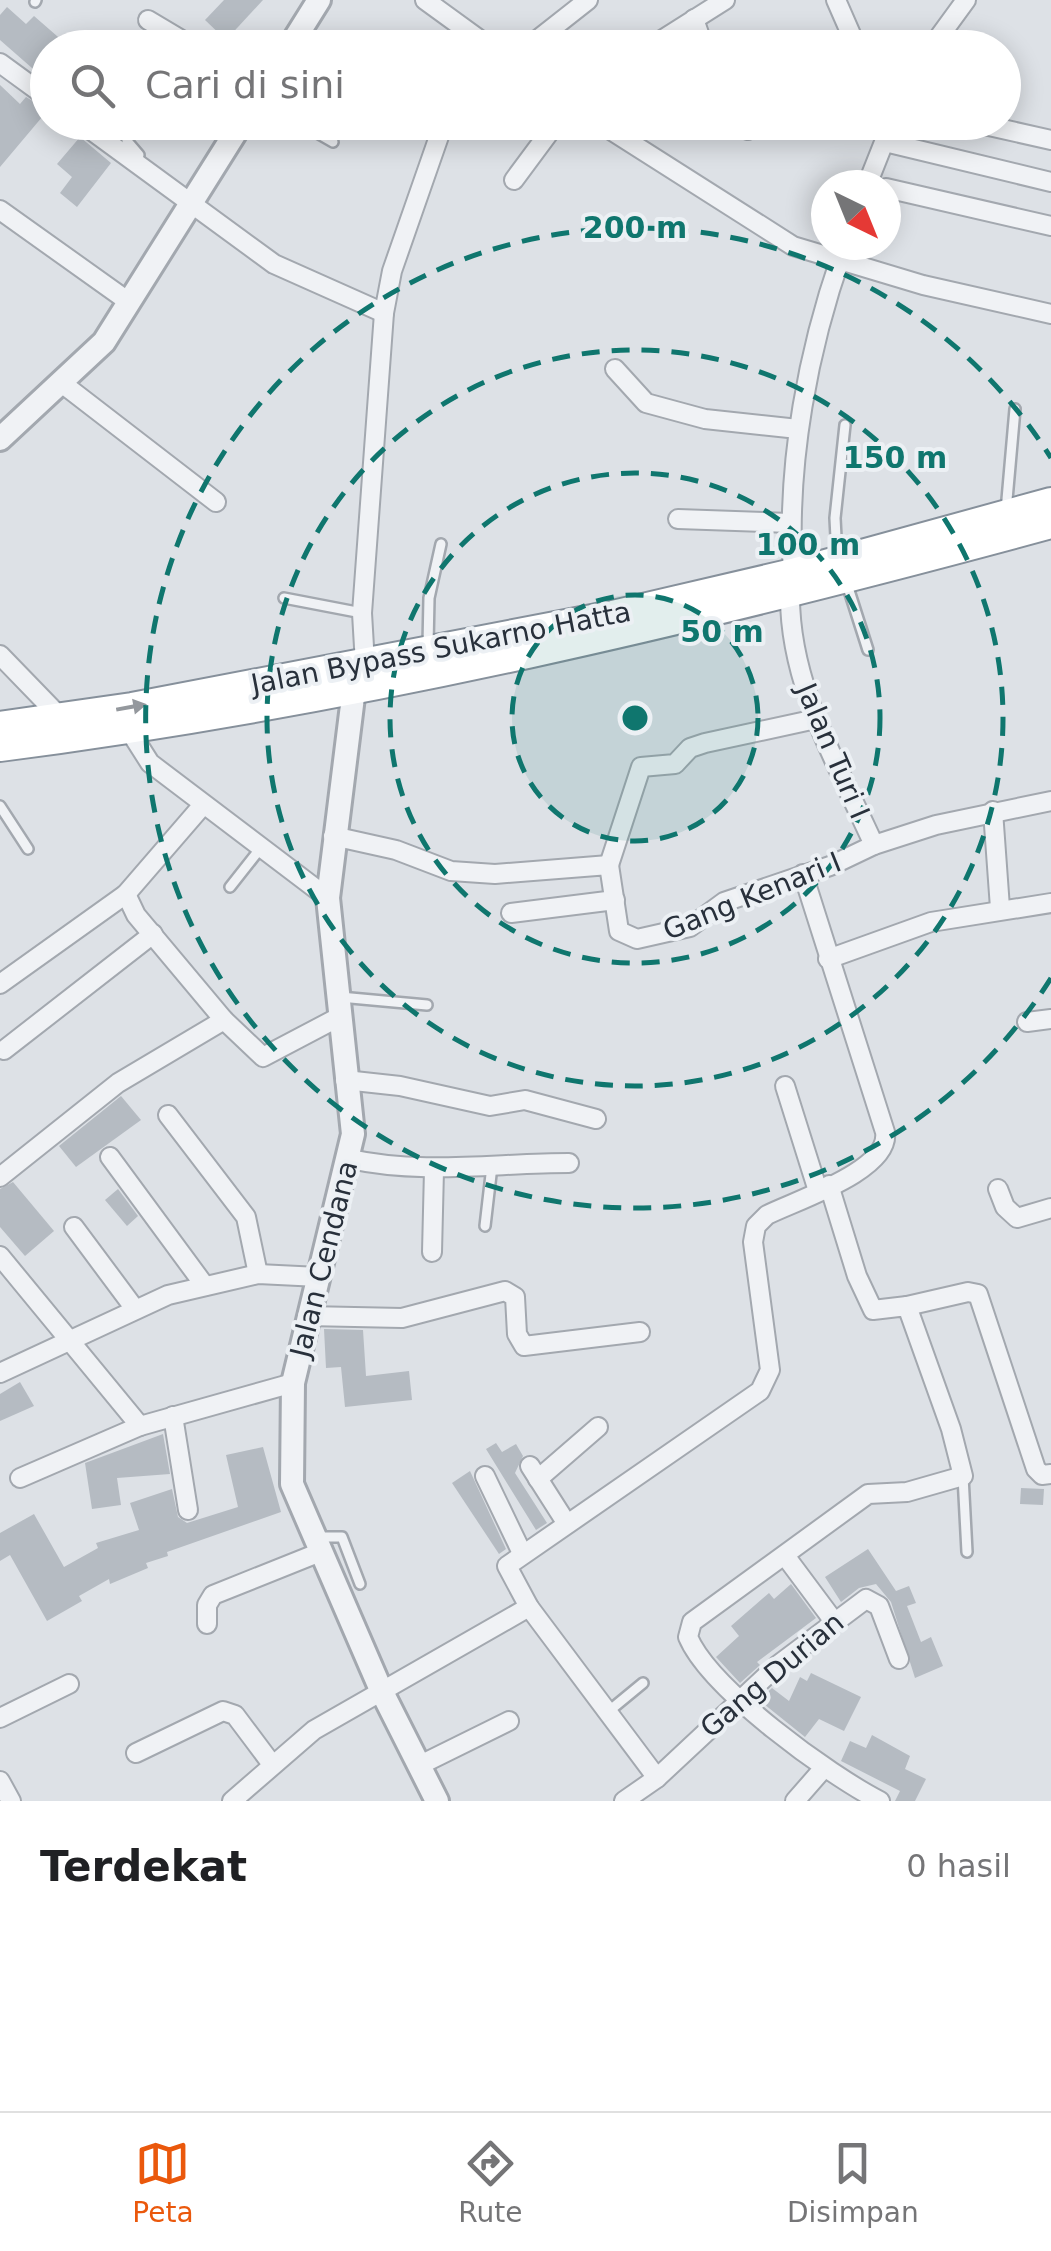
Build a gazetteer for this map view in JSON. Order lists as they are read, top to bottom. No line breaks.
{"streets":{"highway":["Jalan Bypass Sukarno Hatta"],"street":["Jalan Turi I","Gang Kenari I","Jalan Cendana","Gang Durian"]},"crossings":[["Jalan Bypass Sukarno Hatta","Jalan Turi I"],["Jalan Bypass Sukarno Hatta","Jalan Cendana"],["Jalan Turi I","Gang Kenari I"]],"north":"bottom right","page":{"search":"Cari di sini","heading":["Terdekat","0 hasil"],"nav":["Peta","Rute","Disimpan"]},"rings":["200 m","150 m","100 m","50 m"]}
